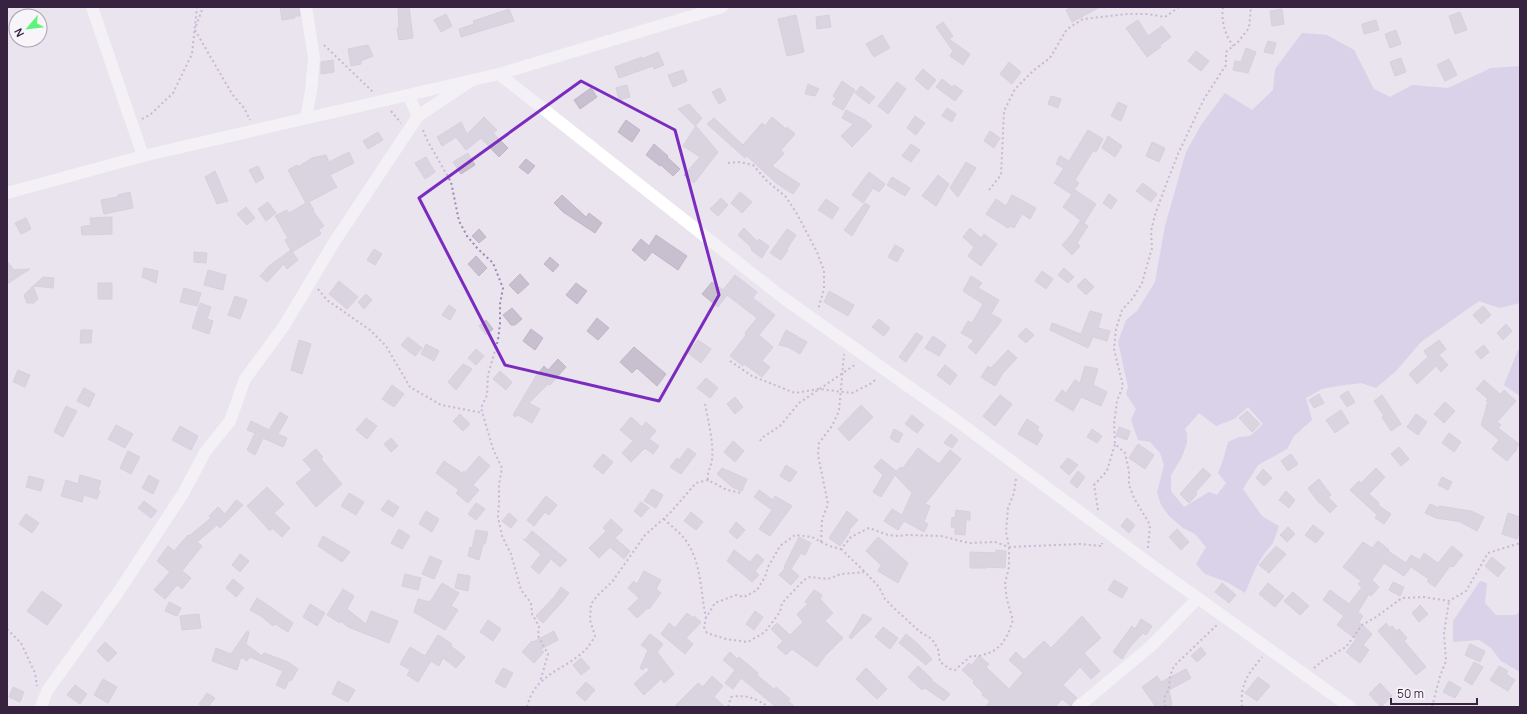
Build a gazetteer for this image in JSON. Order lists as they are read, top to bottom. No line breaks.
{"scale_bar":"50 m","north":"bottom left"}
